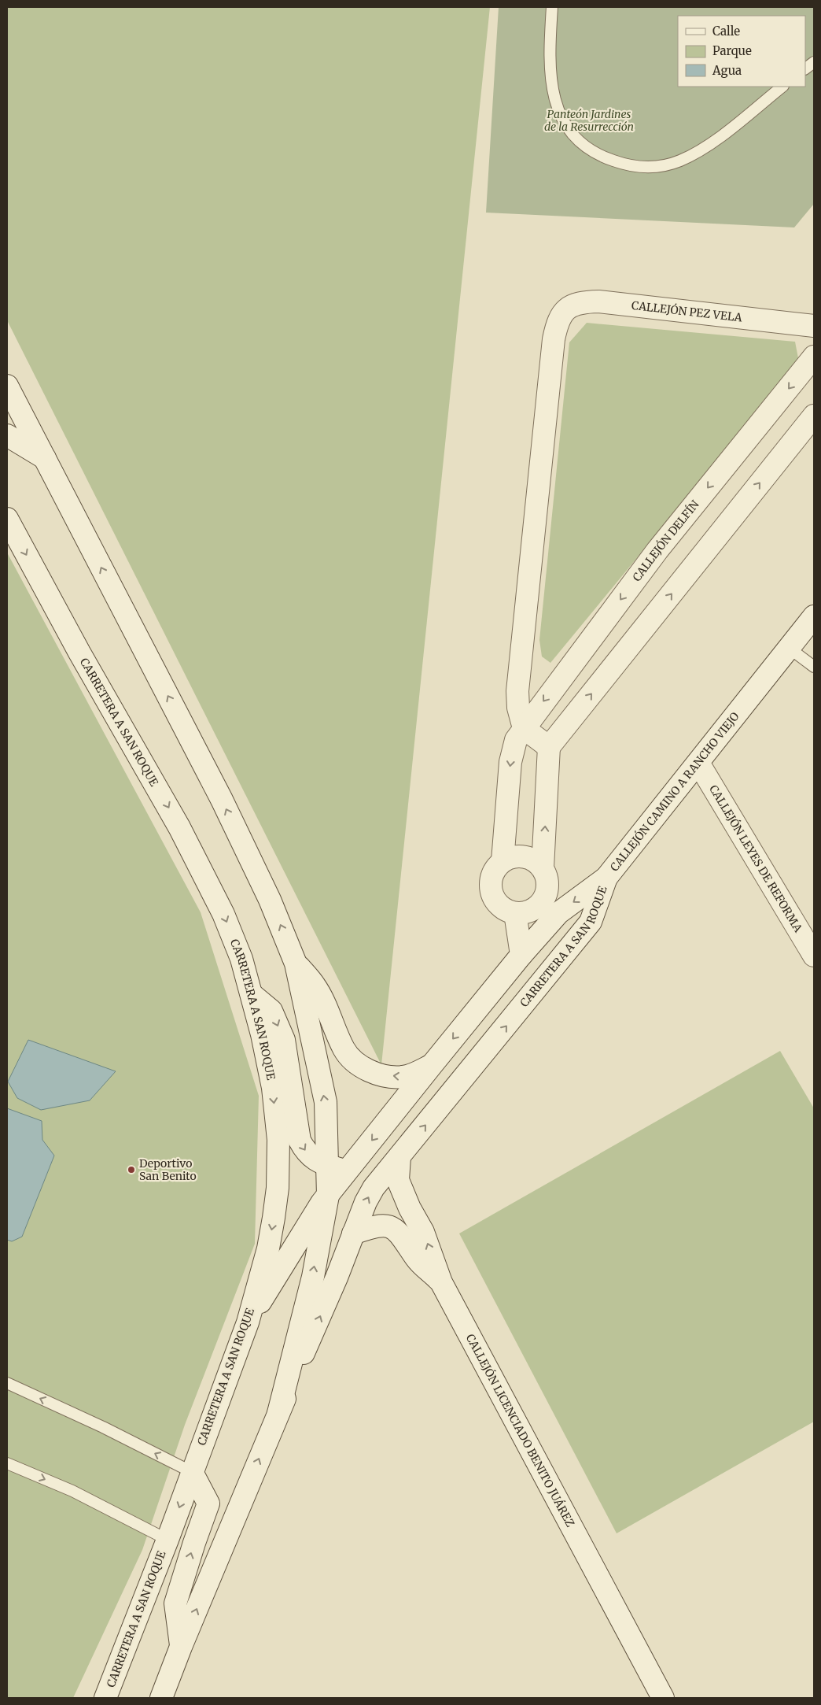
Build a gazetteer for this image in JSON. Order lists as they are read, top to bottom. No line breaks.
{"streets":{"street":["CALLEJÓN PEZ VELA","CALLEJÓN DELFÍN","CARRETERA A SAN ROQUE","CALLEJÓN CAMINO A RANCHO VIEJO","CALLEJÓN LEYES DE REFORMA","CALLEJÓN LICENCIADO BENITO JUÁREZ"]},"crossings":[["CALLEJÓN PEZ VELA","CALLEJÓN DELFÍN"],["CALLEJÓN DELFÍN","CALLEJÓN CAMINO A RANCHO VIEJO"],["CARRETERA A SAN ROQUE","CALLEJÓN CAMINO A RANCHO VIEJO"],["CARRETERA A SAN ROQUE","CALLEJÓN LICENCIADO BENITO JUÁREZ"],["CALLEJÓN CAMINO A RANCHO VIEJO","CALLEJÓN LEYES DE REFORMA"]],"one_way":["CALLEJÓN CAMINO A RANCHO VIEJO"],"parks":["Panteón Jardines de la Resurrección"],"places":["Deportivo San Benito"],"legend":["Calle","Parque","Agua"]}
